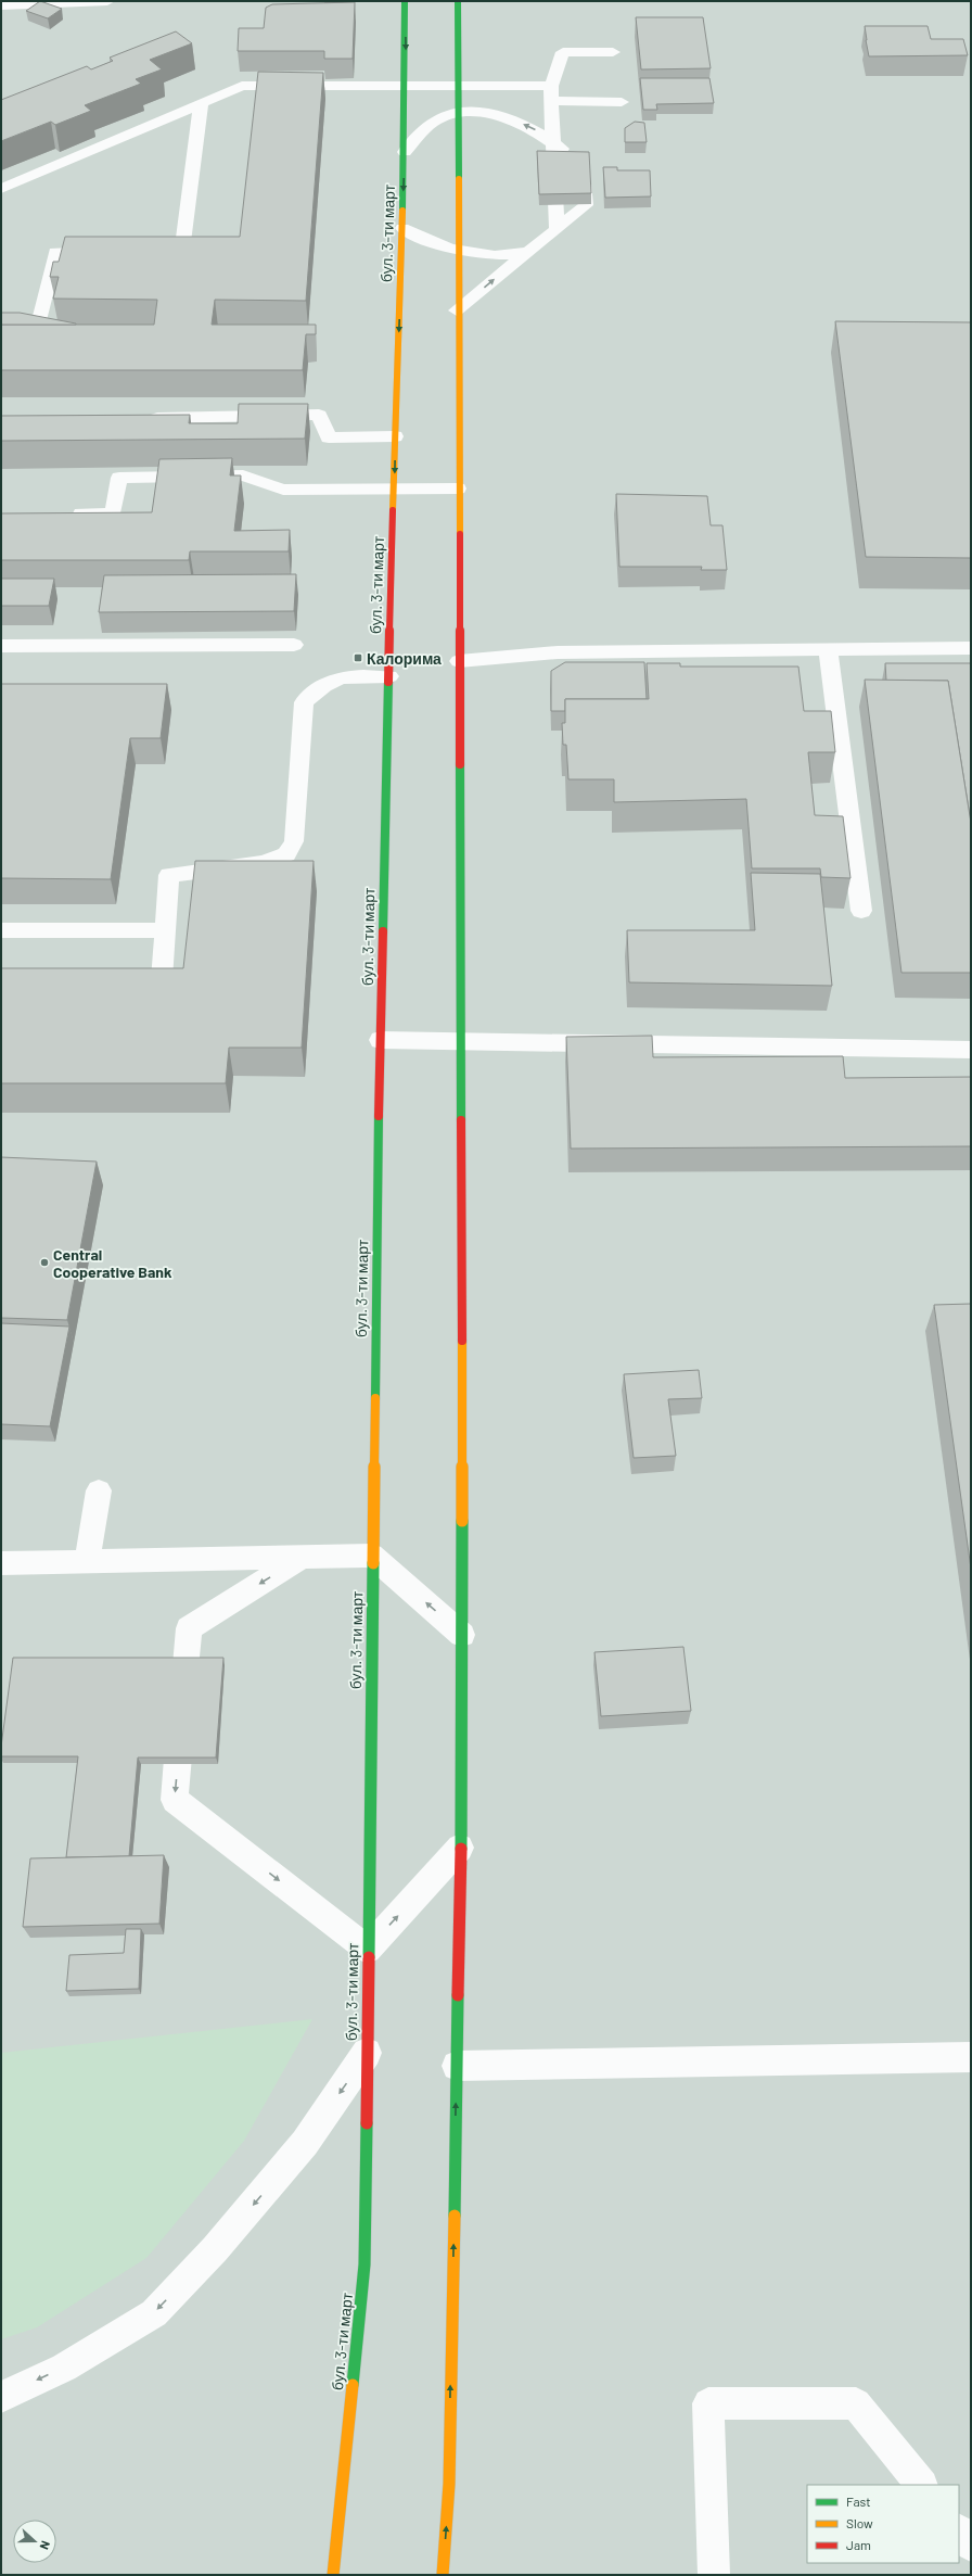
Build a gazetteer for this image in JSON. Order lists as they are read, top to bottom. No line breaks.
{"streets":{"main road":["бул. 3-ти март"]},"places":{"transit":["Калорима"],"other":["Central Cooperative Bank"]},"legend":["Fast","Slow","Jam"],"north":"right"}
